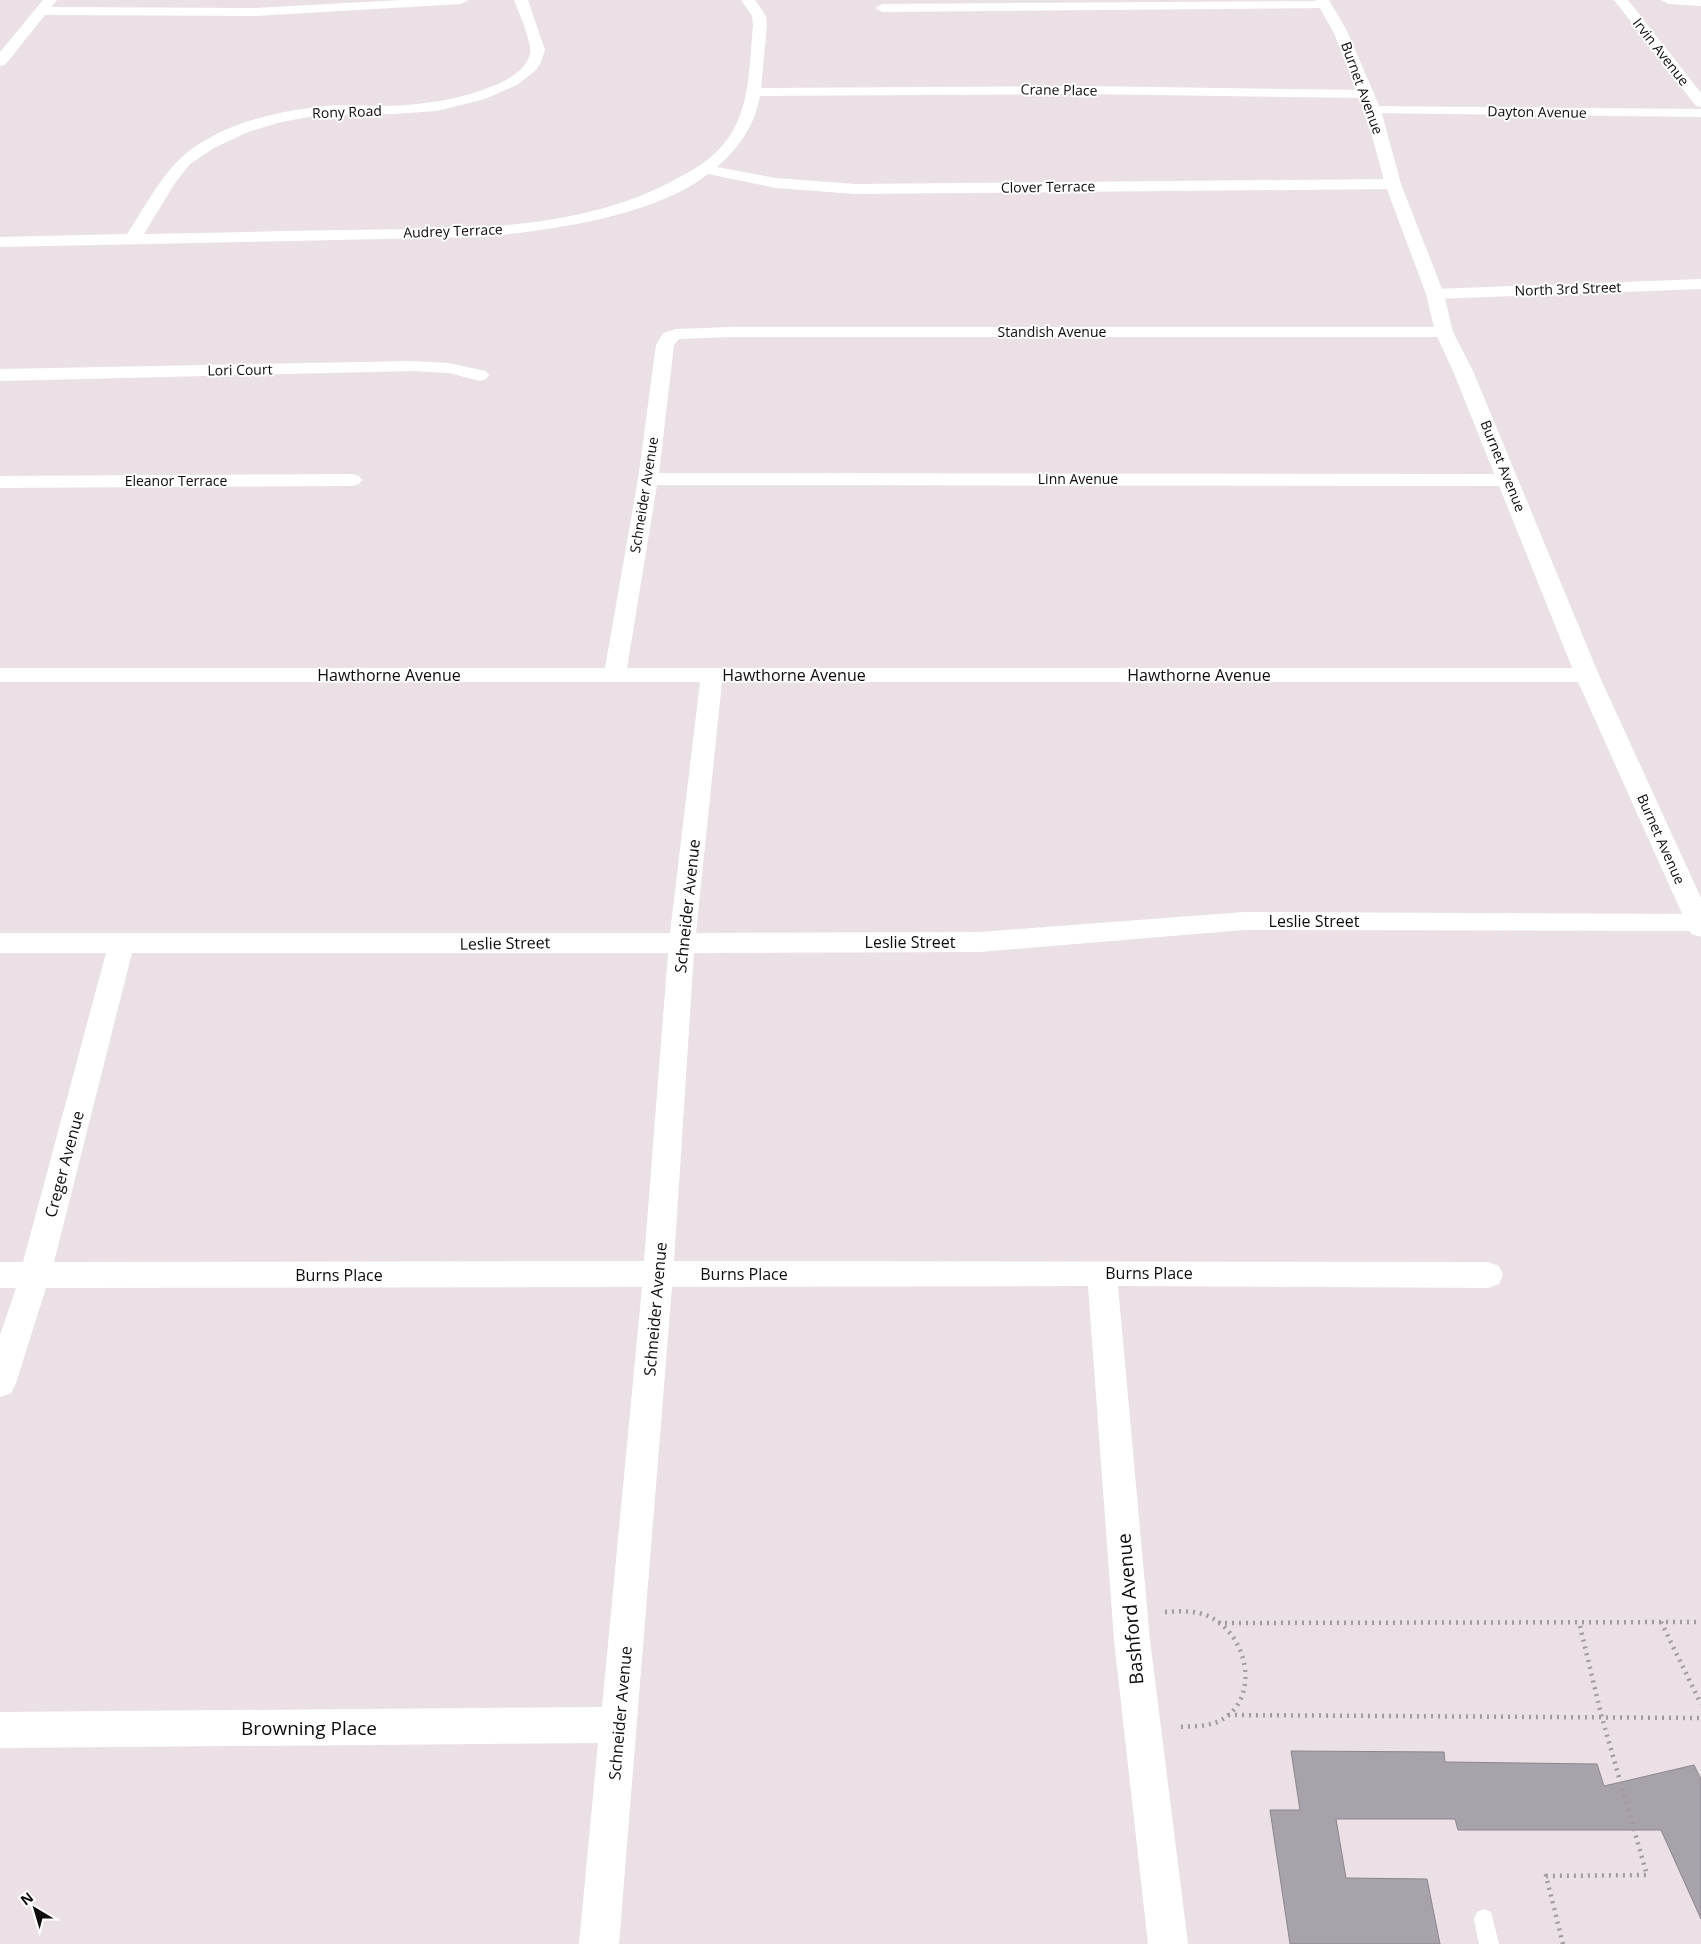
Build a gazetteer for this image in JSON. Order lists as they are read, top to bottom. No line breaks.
{"streets":{"street":["Irvin Avenue","Burnet Avenue","Crane Place","Rony Road","Dayton Avenue","Clover Terrace","Audrey Terrace","North 3rd Street","Standish Avenue","Lori Court","Linn Avenue","Eleanor Terrace","Schneider Avenue","Hawthorne Avenue","Leslie Street","Creger Avenue","Burns Place","Bashford Avenue","Browning Place"]},"crossings":[["Burnet Avenue","Crane Place"],["Burnet Avenue","Dayton Avenue"],["Burnet Avenue","Clover Terrace"],["Burnet Avenue","North 3rd Street"],["Burnet Avenue","Standish Avenue"],["Burnet Avenue","Linn Avenue"],["Burnet Avenue","Hawthorne Avenue"],["Burnet Avenue","Leslie Street"],["Crane Place","Dayton Avenue"],["Crane Place","Audrey Terrace"],["Rony Road","Audrey Terrace"],["Clover Terrace","Audrey Terrace"],["Standish Avenue","Schneider Avenue"],["Linn Avenue","Schneider Avenue"],["Schneider Avenue","Hawthorne Avenue"],["Schneider Avenue","Leslie Street"],["Schneider Avenue","Burns Place"],["Schneider Avenue","Browning Place"],["Leslie Street","Creger Avenue"],["Creger Avenue","Burns Place"],["Burns Place","Bashford Avenue"]],"north":"top left"}
